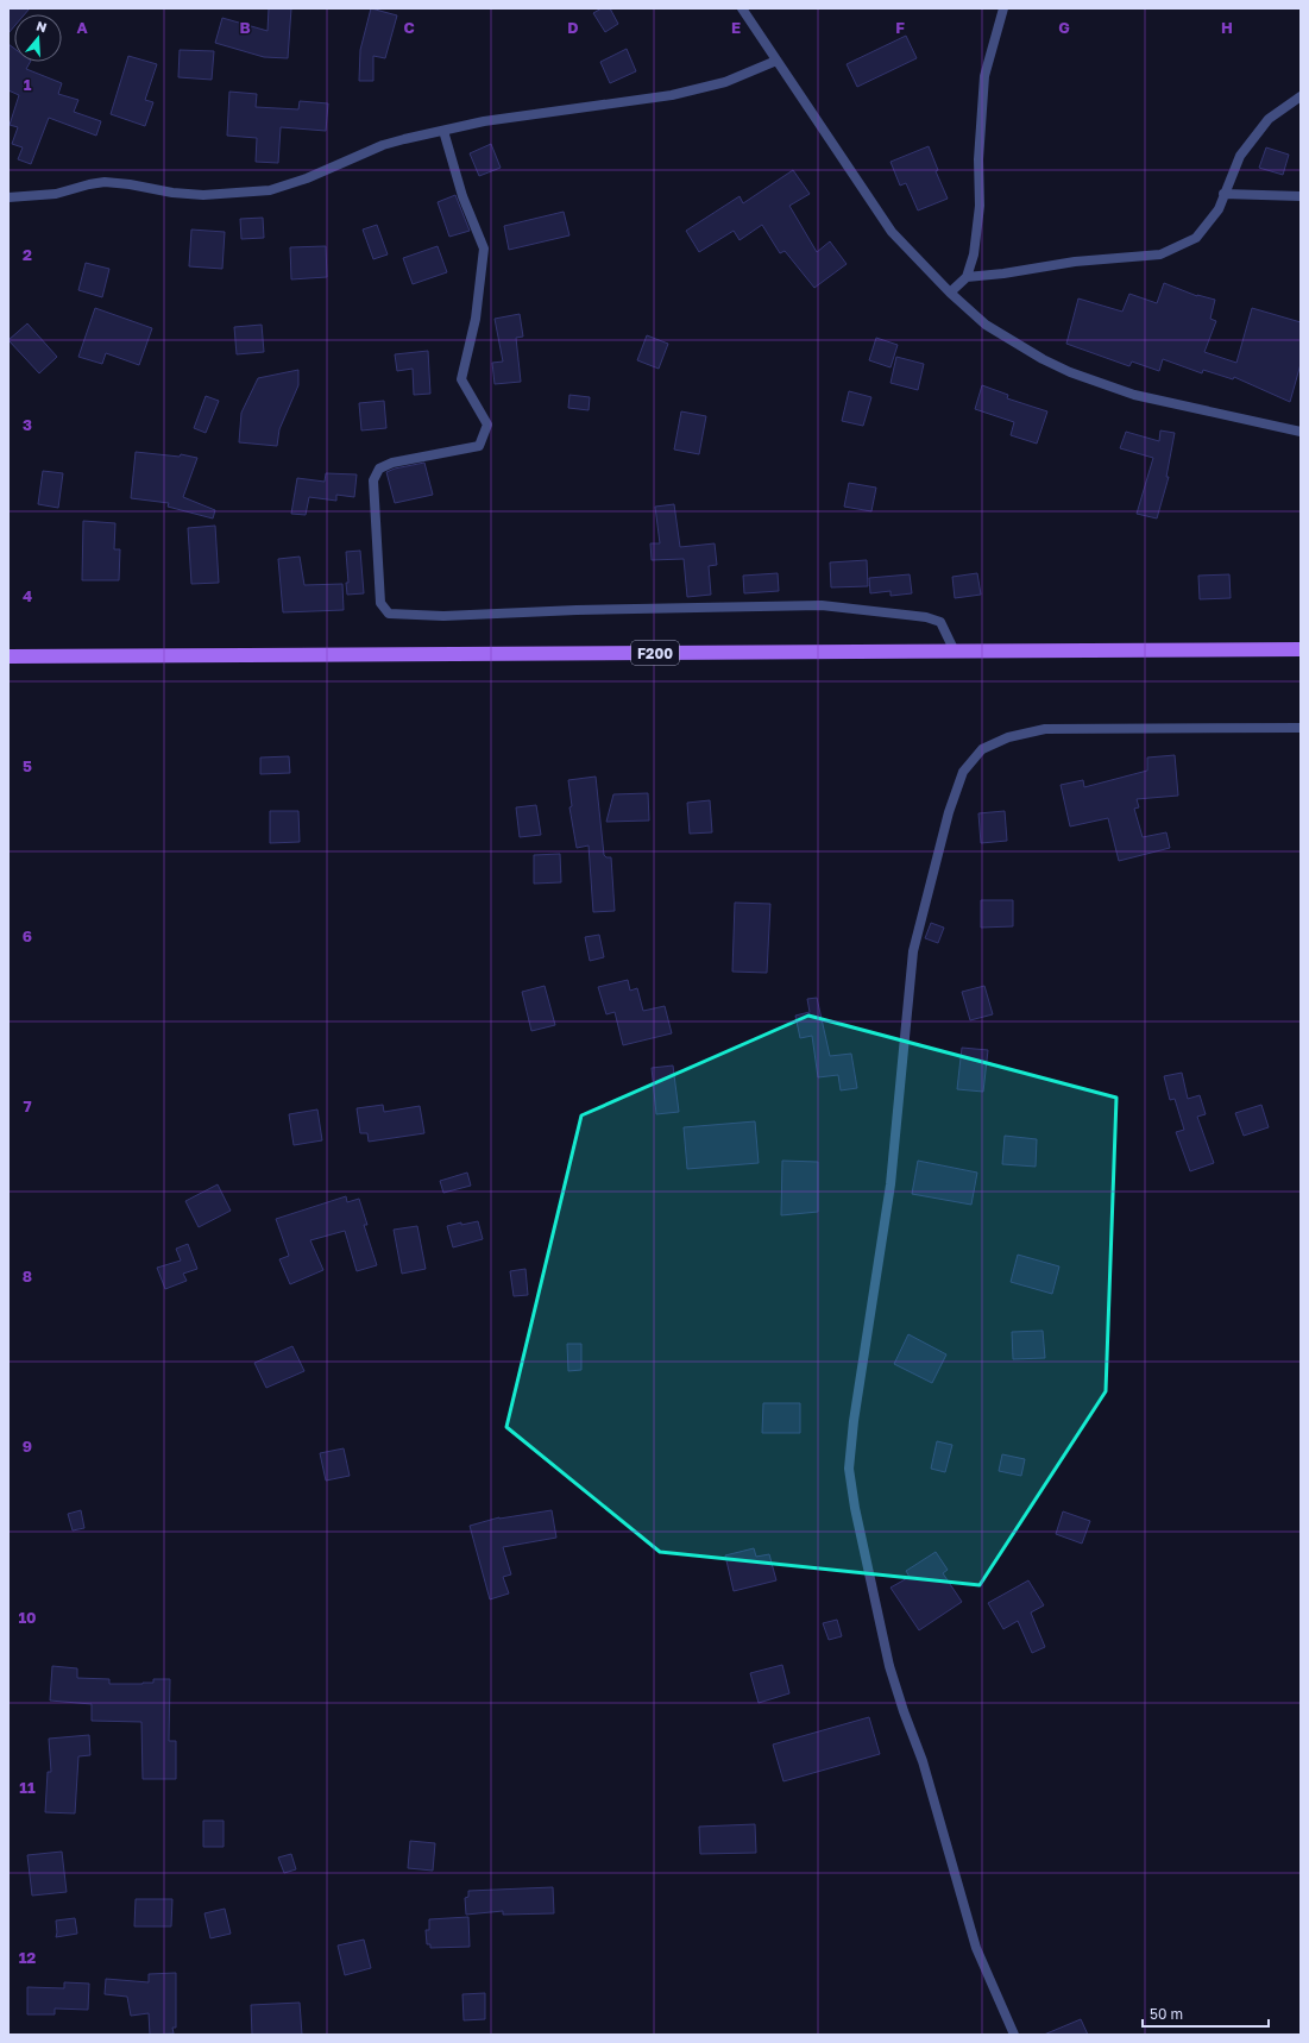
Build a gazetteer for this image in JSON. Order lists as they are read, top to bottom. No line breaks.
{"streets":{"main road":["F200"]},"scale_bar":"50 m","north":"top","grid":{"columns":["A","B","C","D","E","F","G","H"],"rows":["1","2","3","4","5","6","7","8","9","10","11","12"]}}
